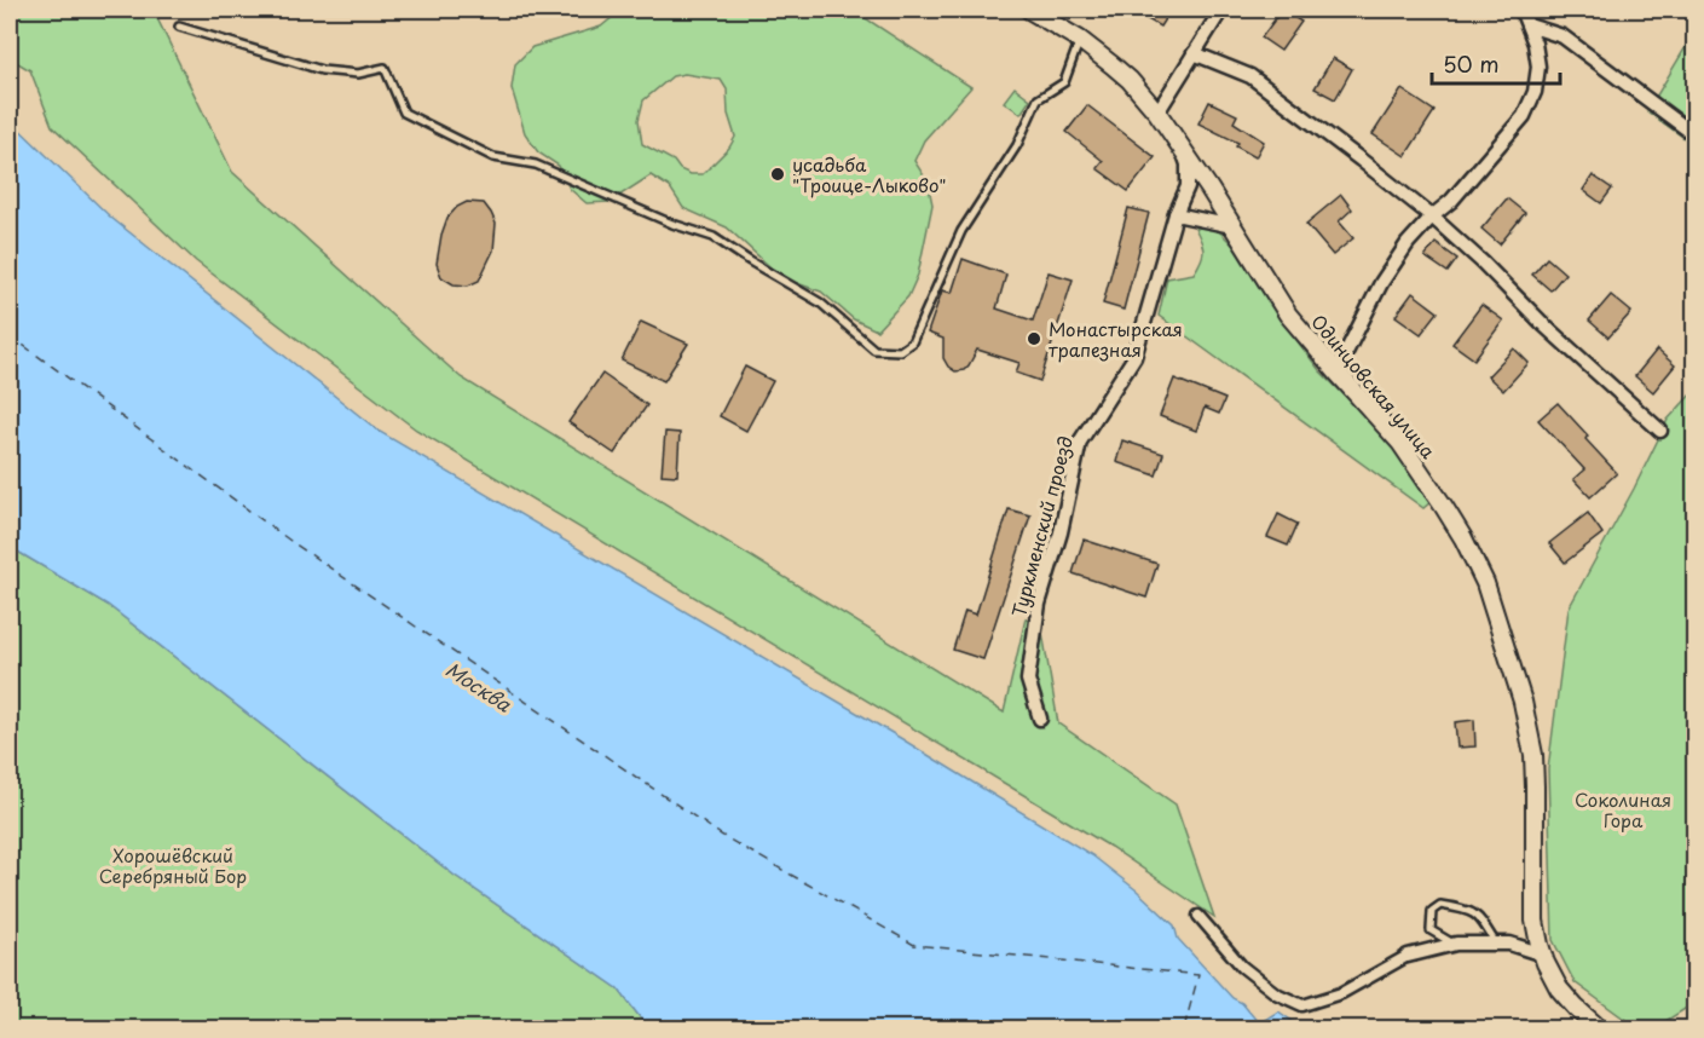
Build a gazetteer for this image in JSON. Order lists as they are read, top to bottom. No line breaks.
{"streets":{"street":["Одинцовская улица","Туркменский проезд"]},"crossings":[["Одинцовская улица","Туркменский проезд"]],"water":["Москва"],"parks":["Соколиная Гора","Хорошёвский Серебряный Бор"],"places":["усадьба \"Троице-Лыково\"","Монастырская трапезная"],"scale_bar":"50 m"}
